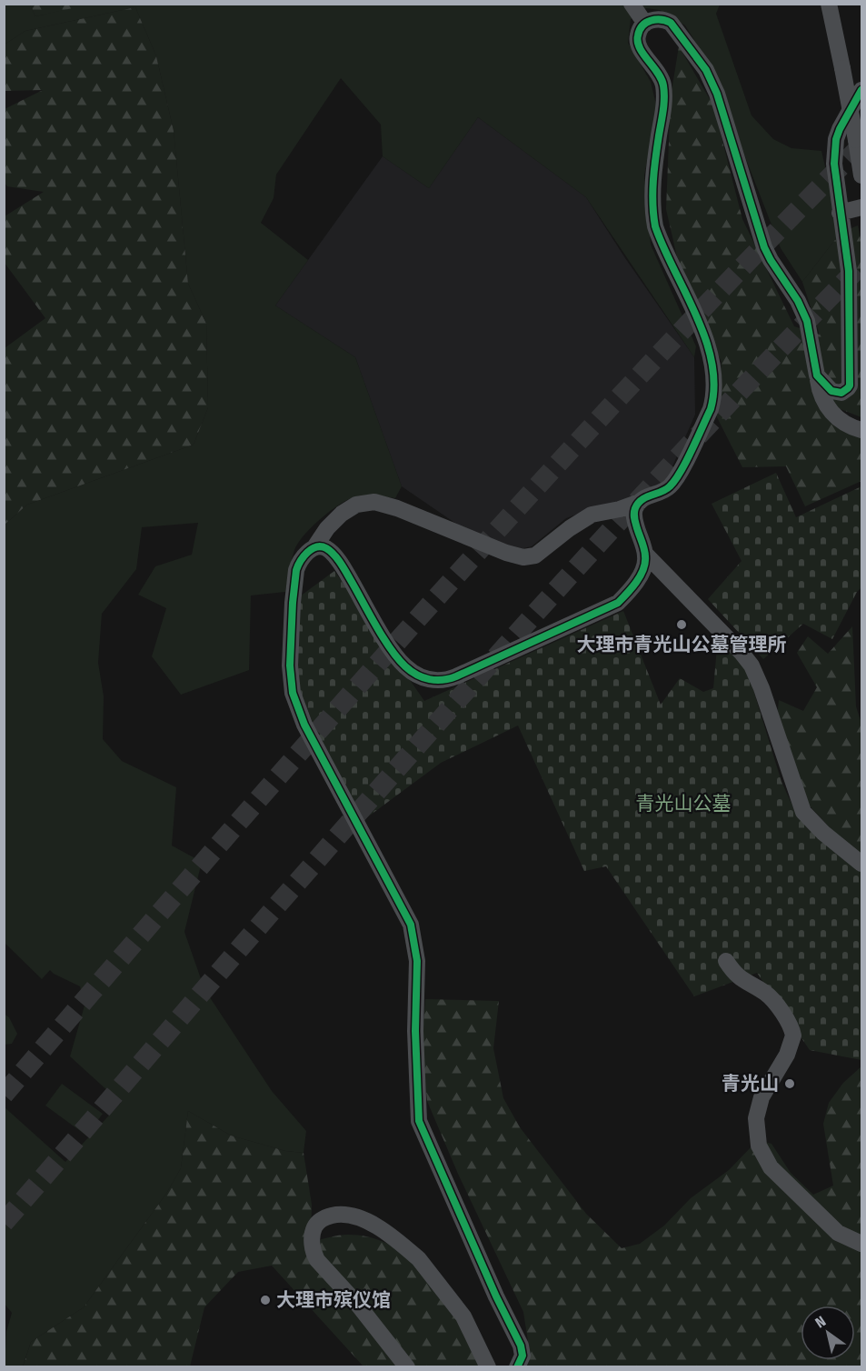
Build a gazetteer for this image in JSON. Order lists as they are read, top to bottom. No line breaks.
{"parks":["青光山公墓"],"places":["大理市青光山公墓管理所","青光山","大理市殡仪馆"],"north":"top left"}
